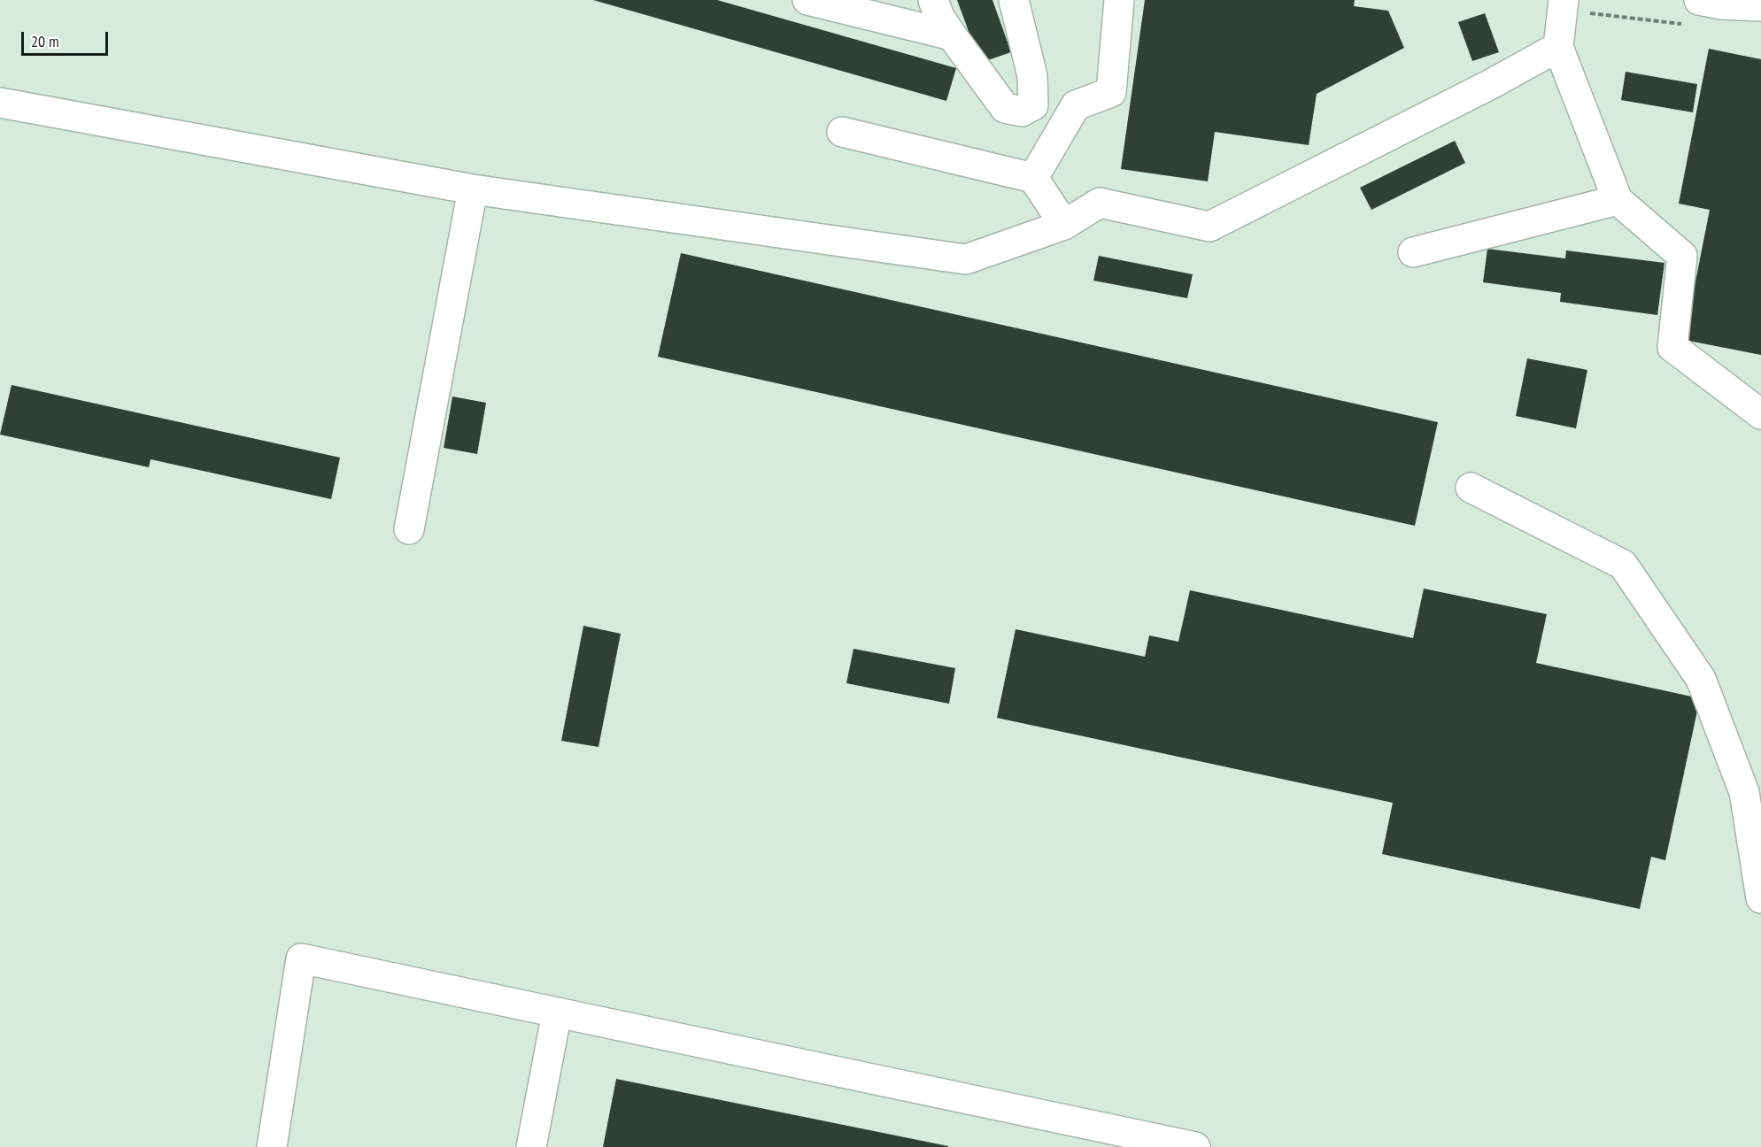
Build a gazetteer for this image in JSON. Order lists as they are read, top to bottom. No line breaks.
{"scale_bar":"20 m"}
